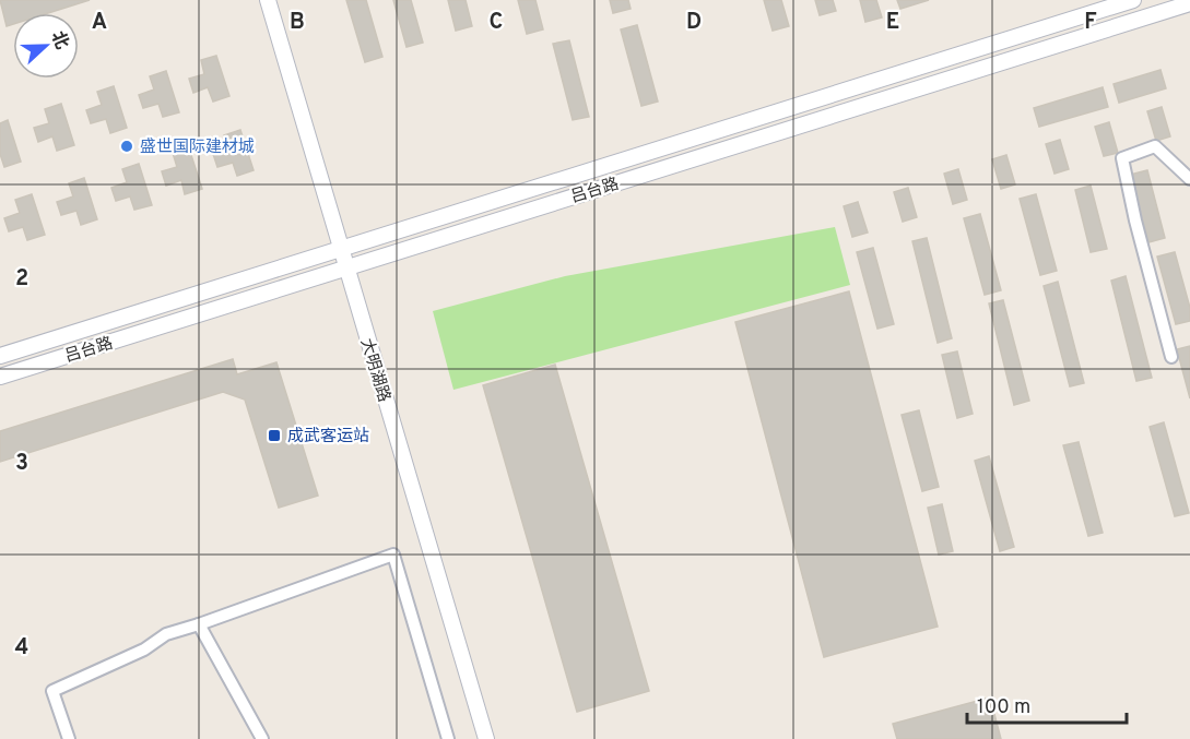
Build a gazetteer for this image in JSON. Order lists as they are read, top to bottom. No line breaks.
{"streets":{"main road":["吕台路","大明湖路"]},"crossings":[["吕台路","大明湖路"]],"places":{"other":["盛世国际建材城"],"transit":["成武客运站"]},"scale_bar":"100 m","north":"right","grid":{"columns":["A","B","C","D","E","F"],"rows":["2","3","4"]}}
